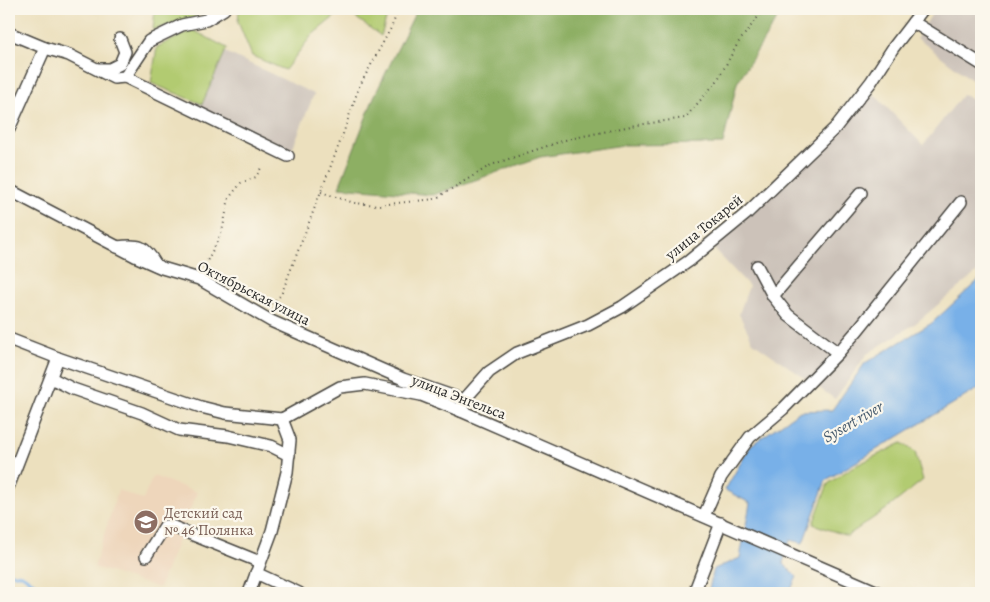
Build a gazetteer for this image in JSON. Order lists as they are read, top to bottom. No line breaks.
{"streets":{"street":["улица Токарей","Октябрьская улица","улица Энгельса"]},"crossings":[["улица Токарей","Октябрьская улица"],["улица Токарей","улица Энгельса"],["Октябрьская улица","улица Энгельса"]],"water":["Sysert river"],"places":{"school or university":["Детский сад № 46 Полянка"]}}
